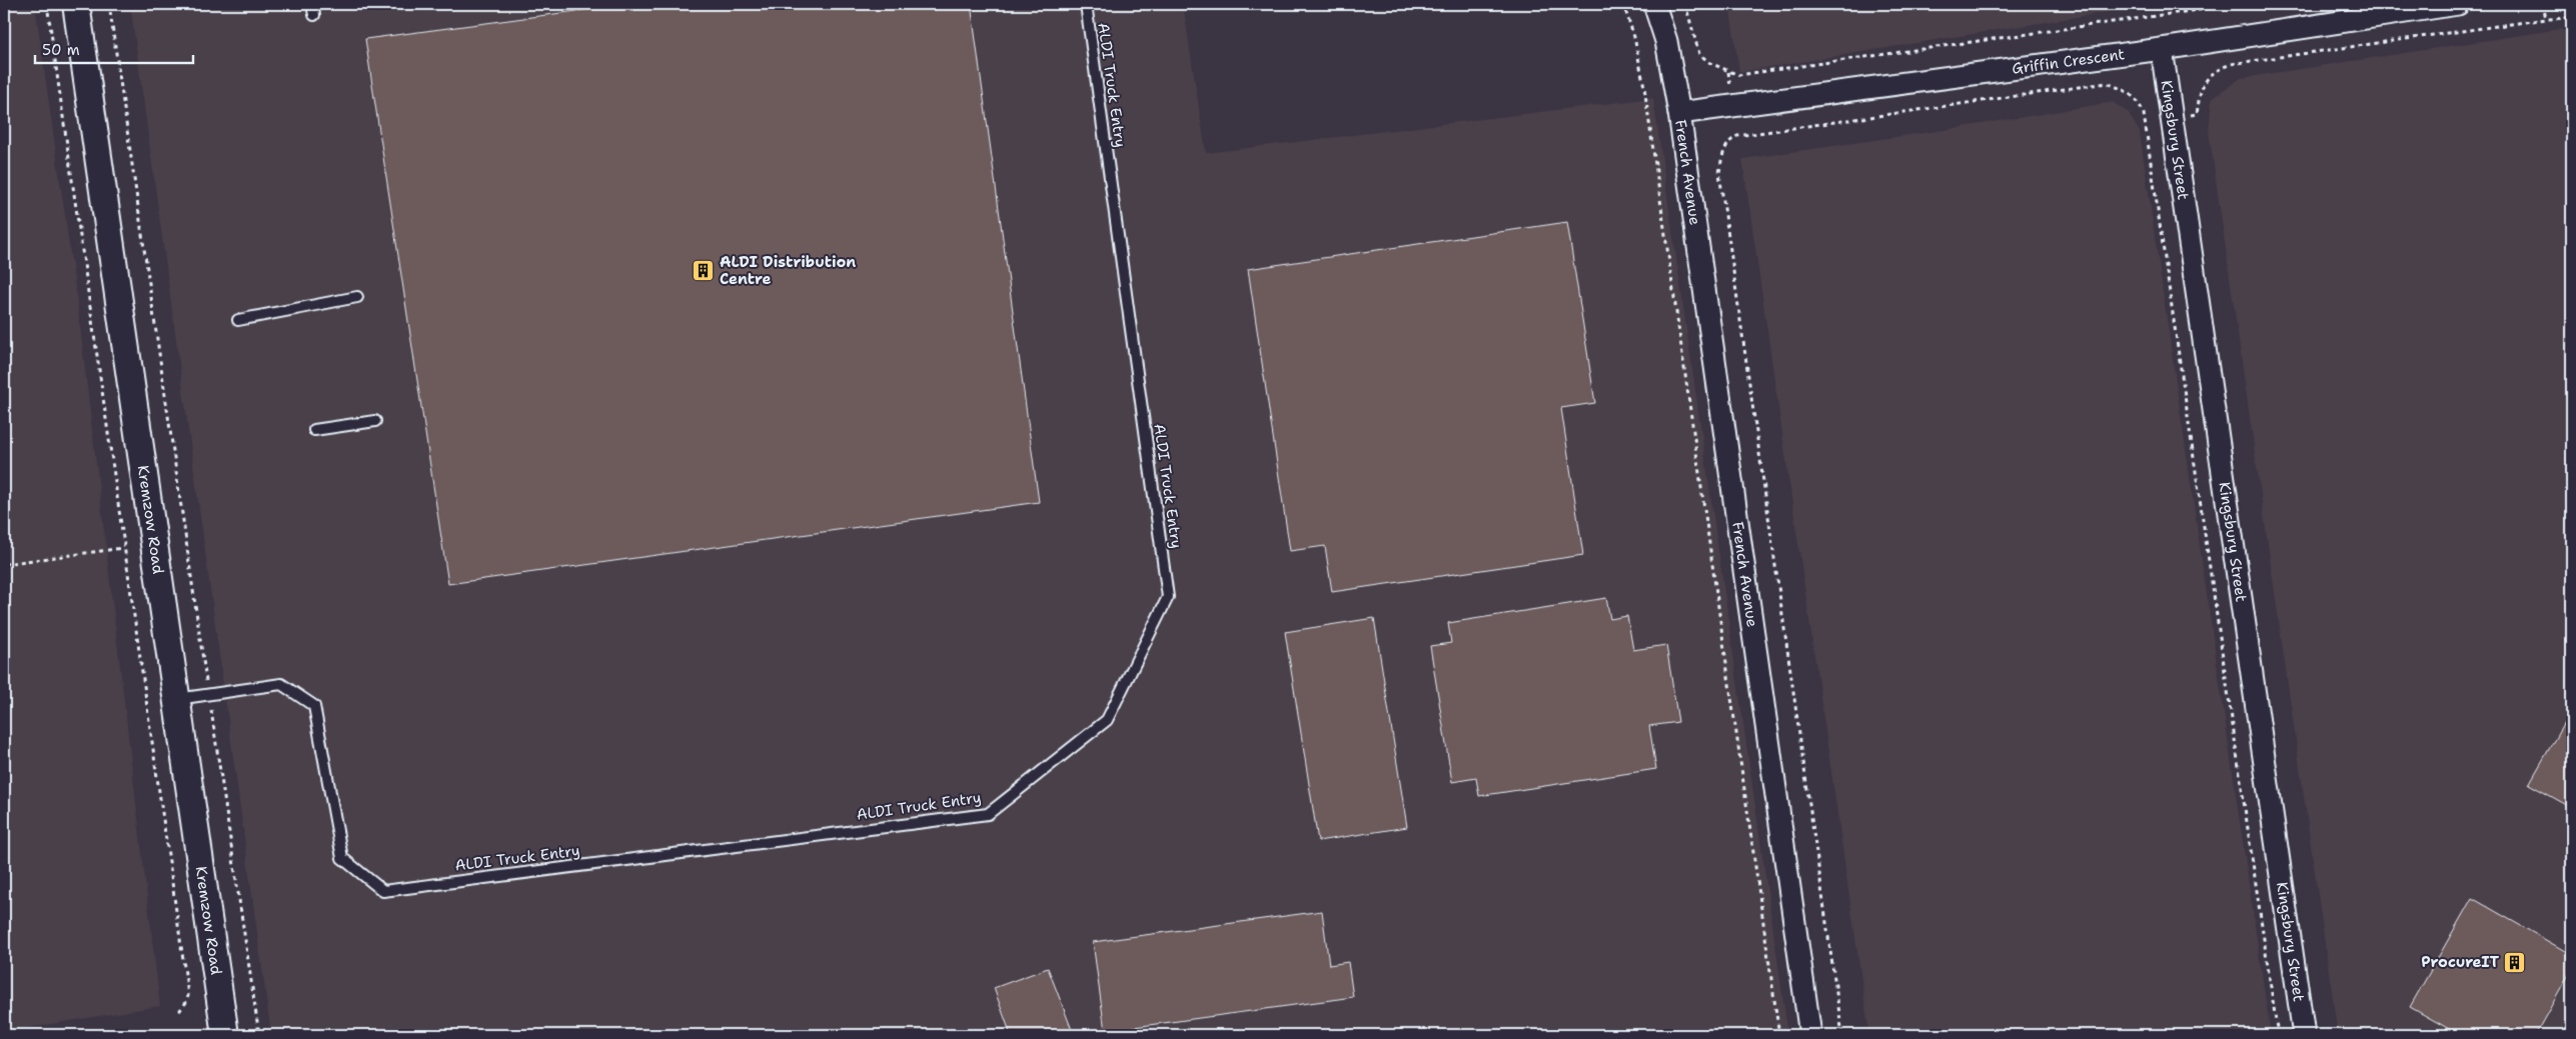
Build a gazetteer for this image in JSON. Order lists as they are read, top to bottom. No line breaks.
{"streets":{"street":["Griffin Crescent","Kingsbury Street","French Avenue","Kremzow Road"],"lane":["ALDI Truck Entry"]},"crossings":[["Griffin Crescent","Kingsbury Street"],["Griffin Crescent","French Avenue"],["ALDI Truck Entry","Kremzow Road"]],"places":{"building":["ALDI Distribution Centre","ProcureIT"]},"scale_bar":"50 m"}
